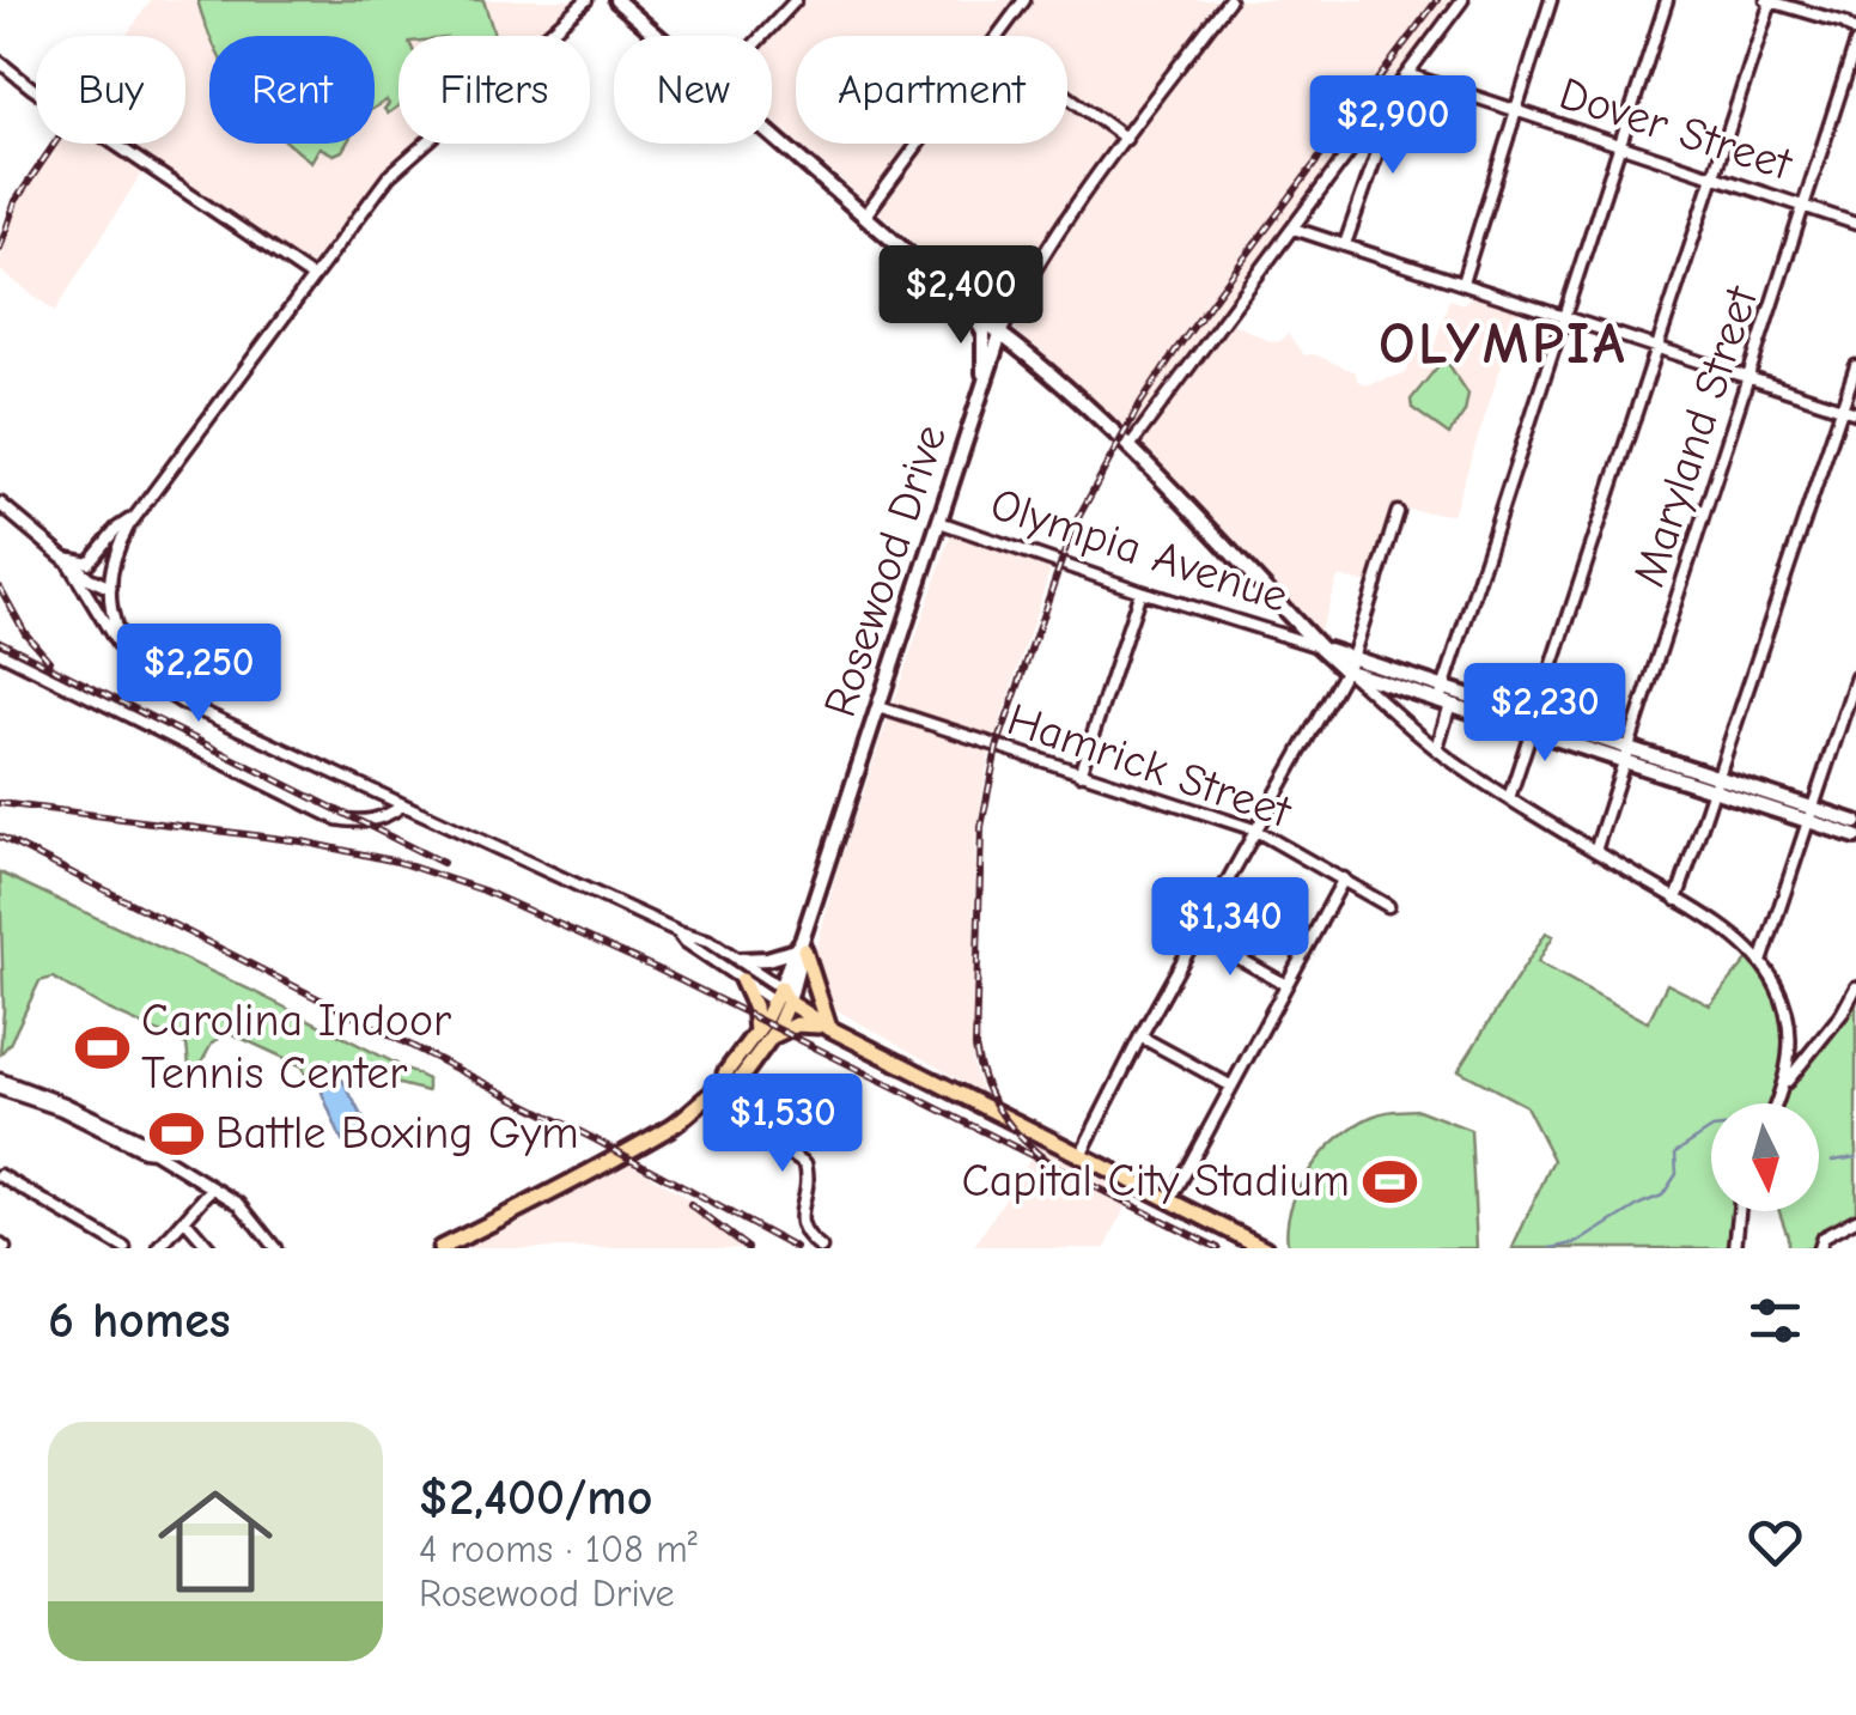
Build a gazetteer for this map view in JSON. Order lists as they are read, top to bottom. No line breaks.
{"streets":{"main road":["Olympia Avenue","Rosewood Drive"],"street":["Dover Street","Maryland Street","Hamrick Street"]},"crossings":[["Dover Street","Maryland Street"],["Maryland Street","Olympia Avenue"],["Olympia Avenue","Rosewood Drive"],["Rosewood Drive","Hamrick Street"]],"districts":["OLYMPIA"],"places":{"sports":["Carolina Indoor Tennis Center","Battle Boxing Gym","Capital City Stadium"]},"north":"bottom","page":{"chip":["Buy","Rent","Filters","New","Apartment"],"price":["$2,900","$2,400","$2,250","$2,230","$1,340","$1,530"],"heading":"6 homes","list":[{"name":"$2,400/mo","note":"4 rooms · 108 m² · Rosewood Drive"}]}}
